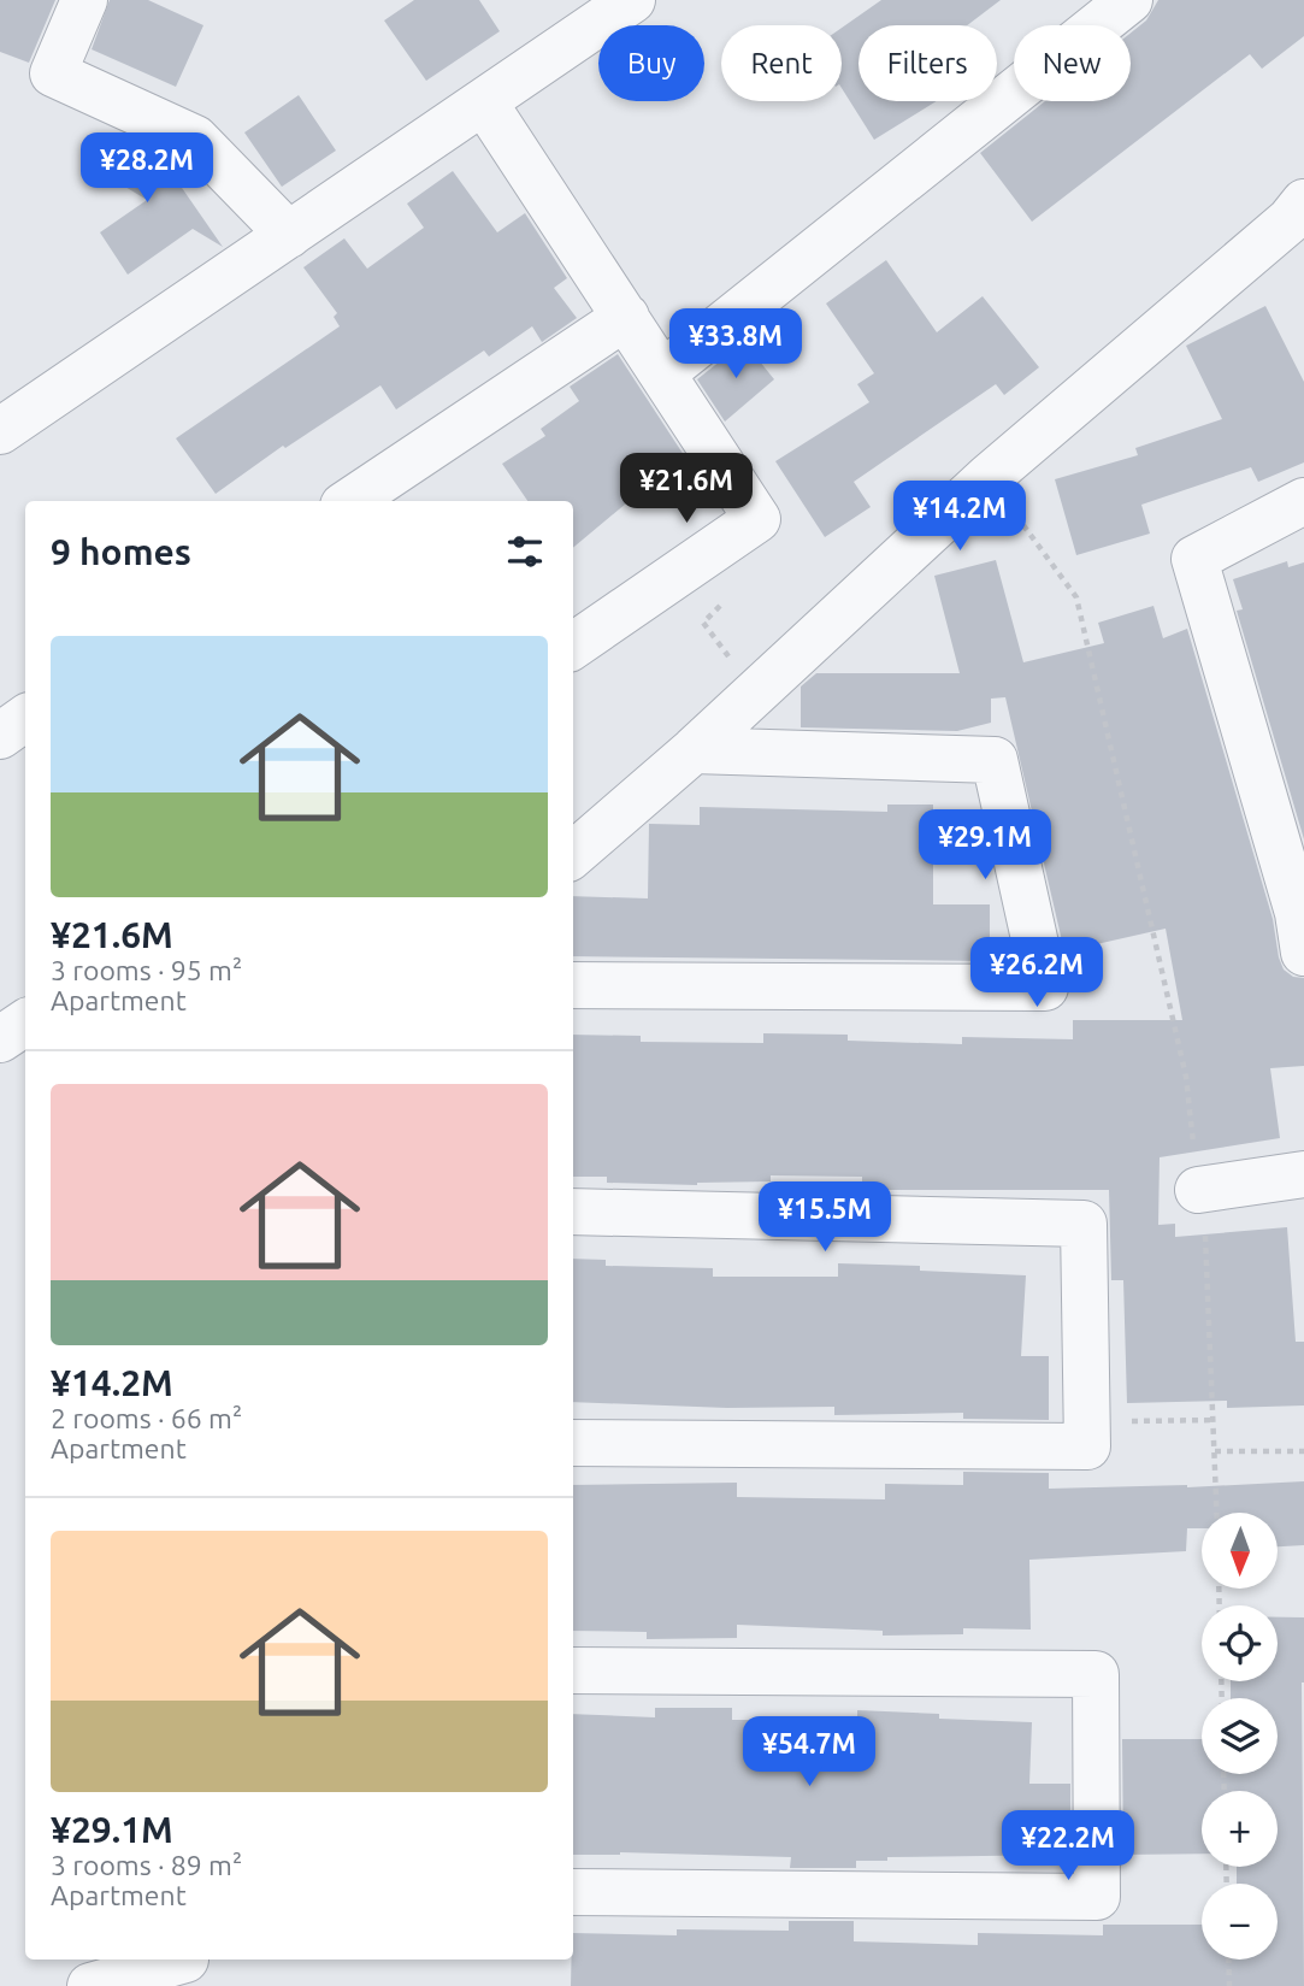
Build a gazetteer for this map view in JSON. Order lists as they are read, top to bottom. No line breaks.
{"north":"bottom","page":{"chip":["Buy","Rent","Filters","New"],"price":["¥28.2M","¥33.8M","¥21.6M","¥14.2M","¥29.1M","¥26.2M","¥15.5M","¥54.7M","¥22.2M"],"heading":"9 homes","list":[{"name":"¥21.6M","note":"3 rooms · 95 m² · Apartment"},{"name":"¥14.2M","note":"2 rooms · 66 m² · Apartment"},{"name":"¥29.1M","note":"3 rooms · 89 m² · Apartment"}],"map_buttons":["+","−"]}}
